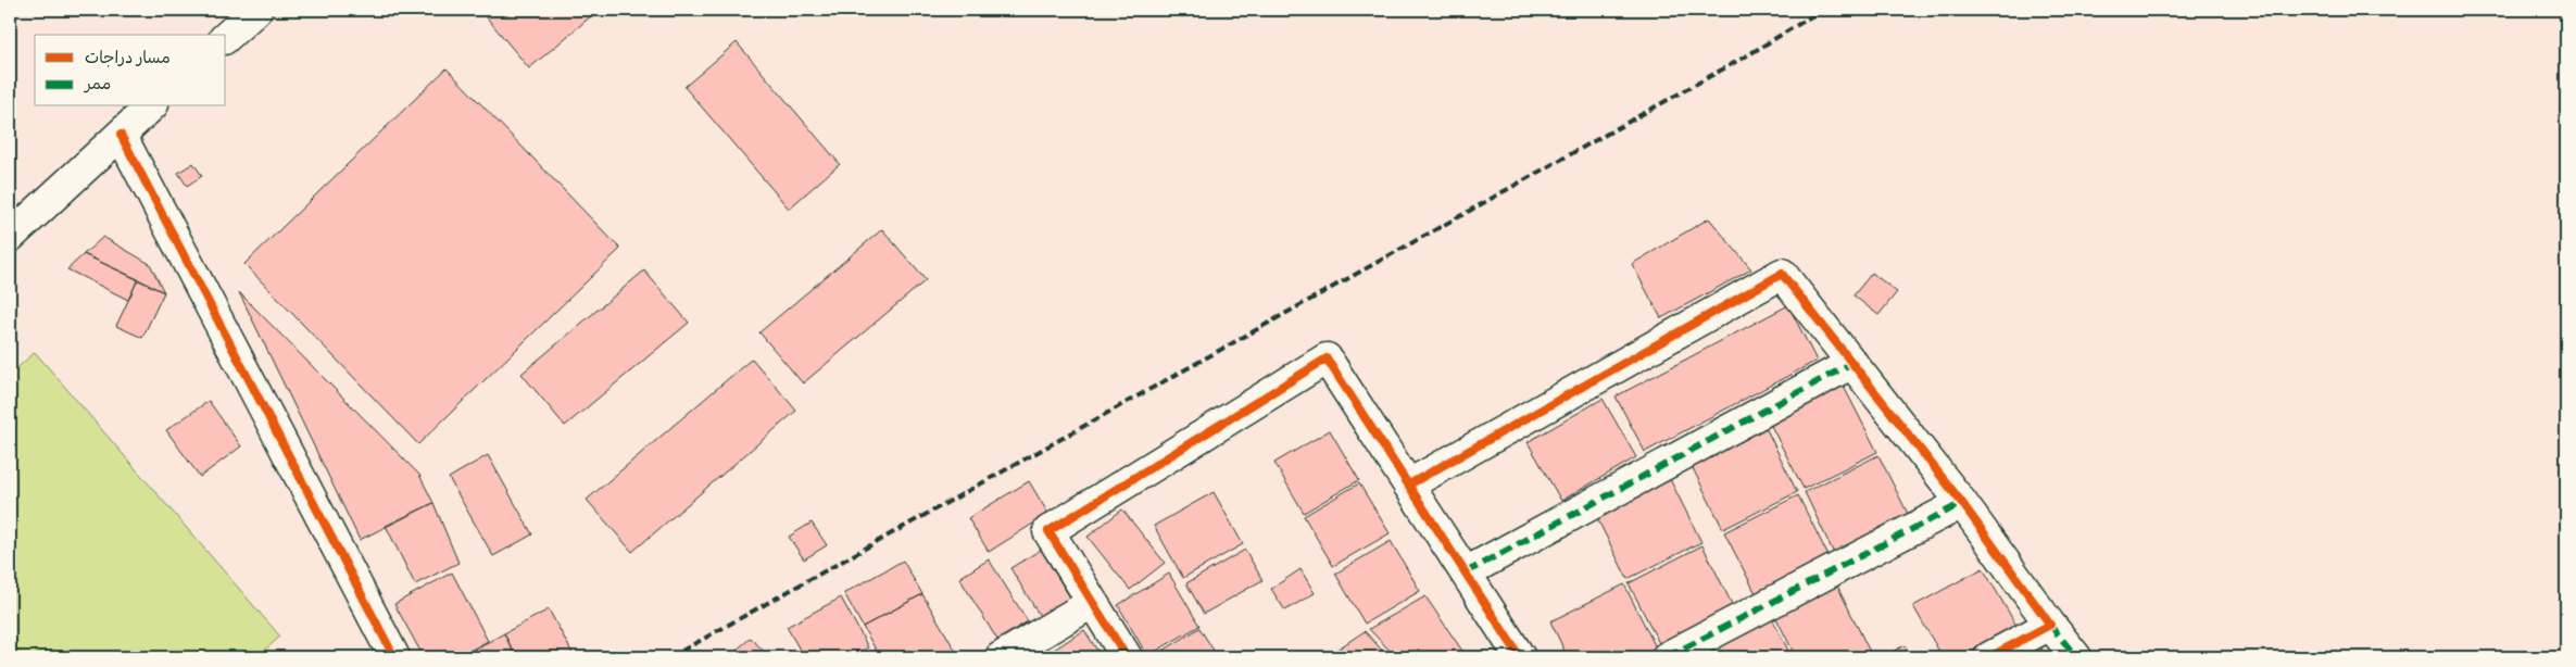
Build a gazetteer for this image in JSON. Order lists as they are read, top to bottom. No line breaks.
{"legend":["مسار دراجات","ممر"]}
